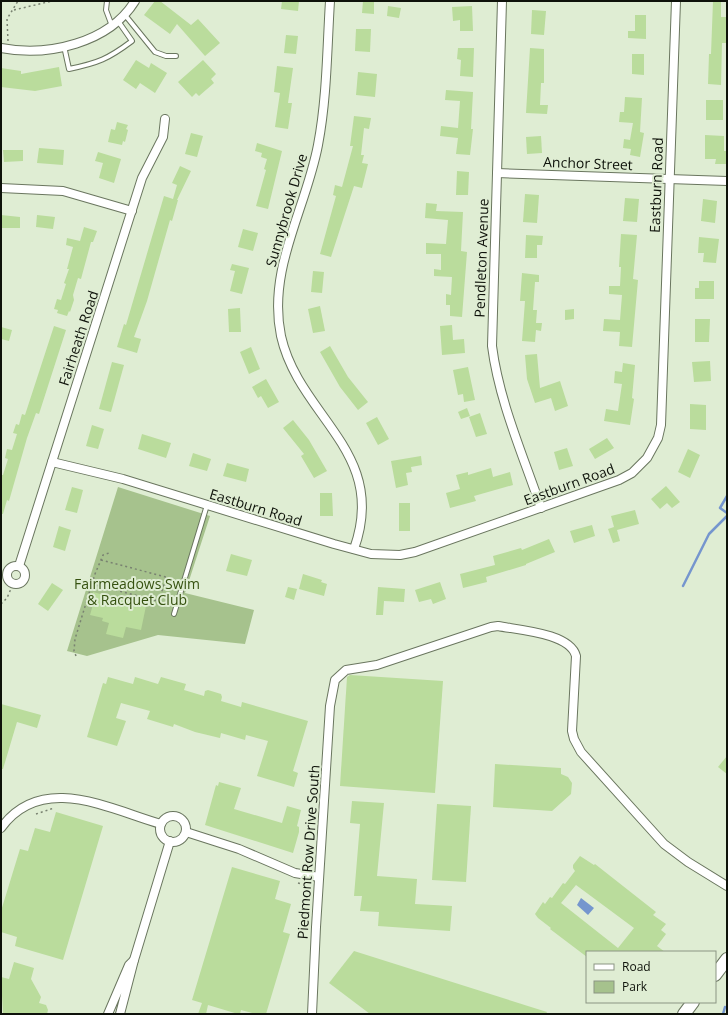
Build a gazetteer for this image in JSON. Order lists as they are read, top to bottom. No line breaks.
{"streets":{"street":["Anchor Street","Eastburn Road","Sunnybrook Drive","Pendleton Avenue","Fairheath Road","Piedmont Row Drive South"]},"crossings":[["Anchor Street","Eastburn Road"],["Anchor Street","Pendleton Avenue"],["Eastburn Road","Sunnybrook Drive"],["Eastburn Road","Pendleton Avenue"],["Eastburn Road","Fairheath Road"]],"parks":["Fairmeadows Swim & Racquet Club"],"legend":["Road","Park"]}
